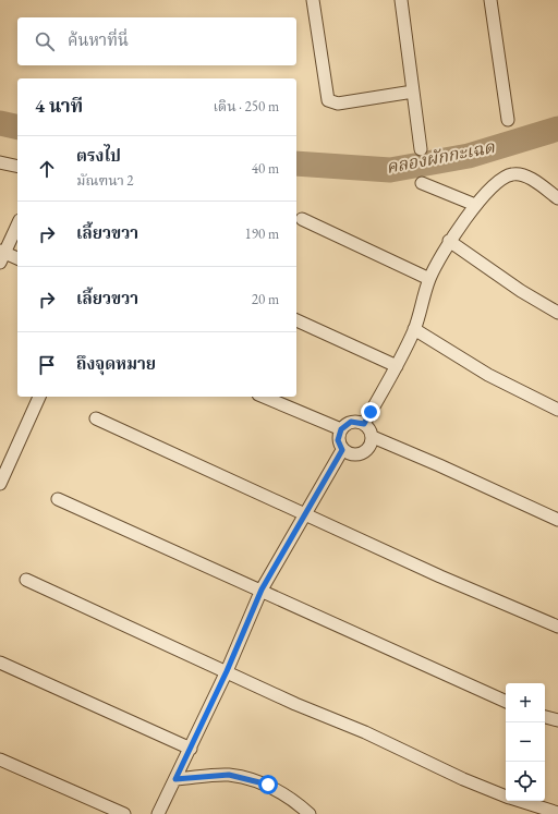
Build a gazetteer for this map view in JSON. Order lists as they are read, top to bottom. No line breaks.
{"water":["คลองผักกะเฉด"],"page":{"search":"ค้นหาที่นี่","heading":["4 นาที","เดิน · 250 m"],"list":[["ตรงไป","มัณฑนา 2","40 m"],["เลี้ยวขวา","190 m"],["เลี้ยวขวา","20 m"],"ถึงจุดหมาย"],"map_buttons":["+","−"]}}
